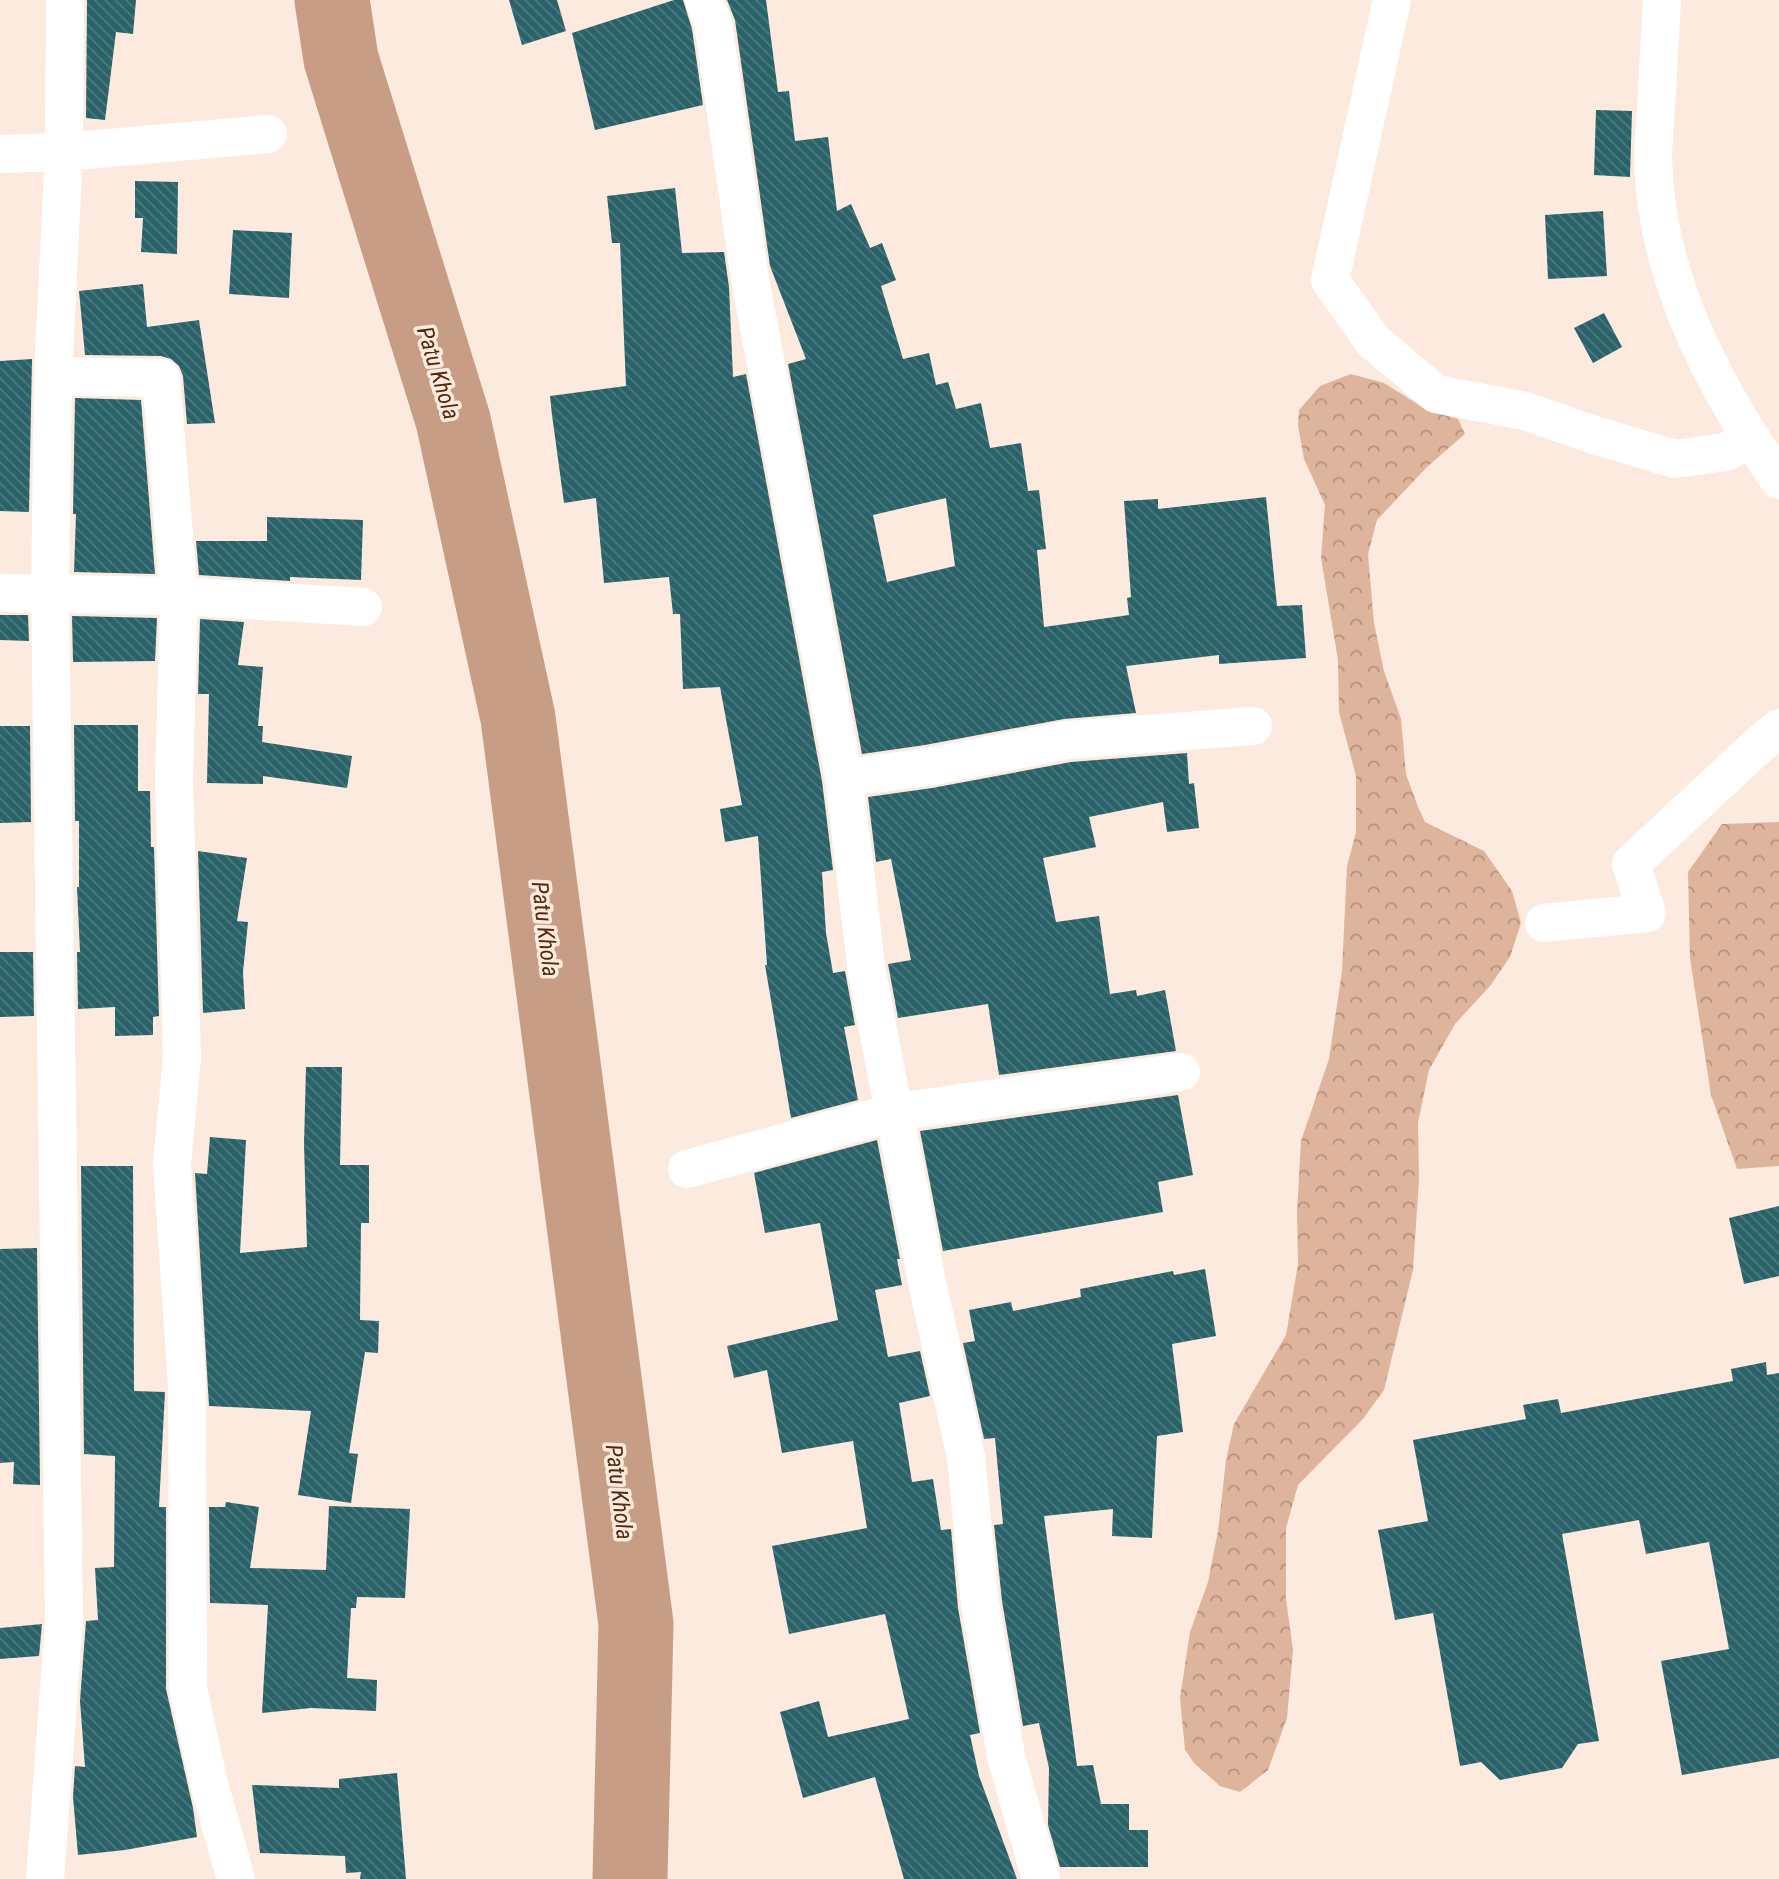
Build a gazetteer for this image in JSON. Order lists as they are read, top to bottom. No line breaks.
{"water":["Patu Khola"]}
